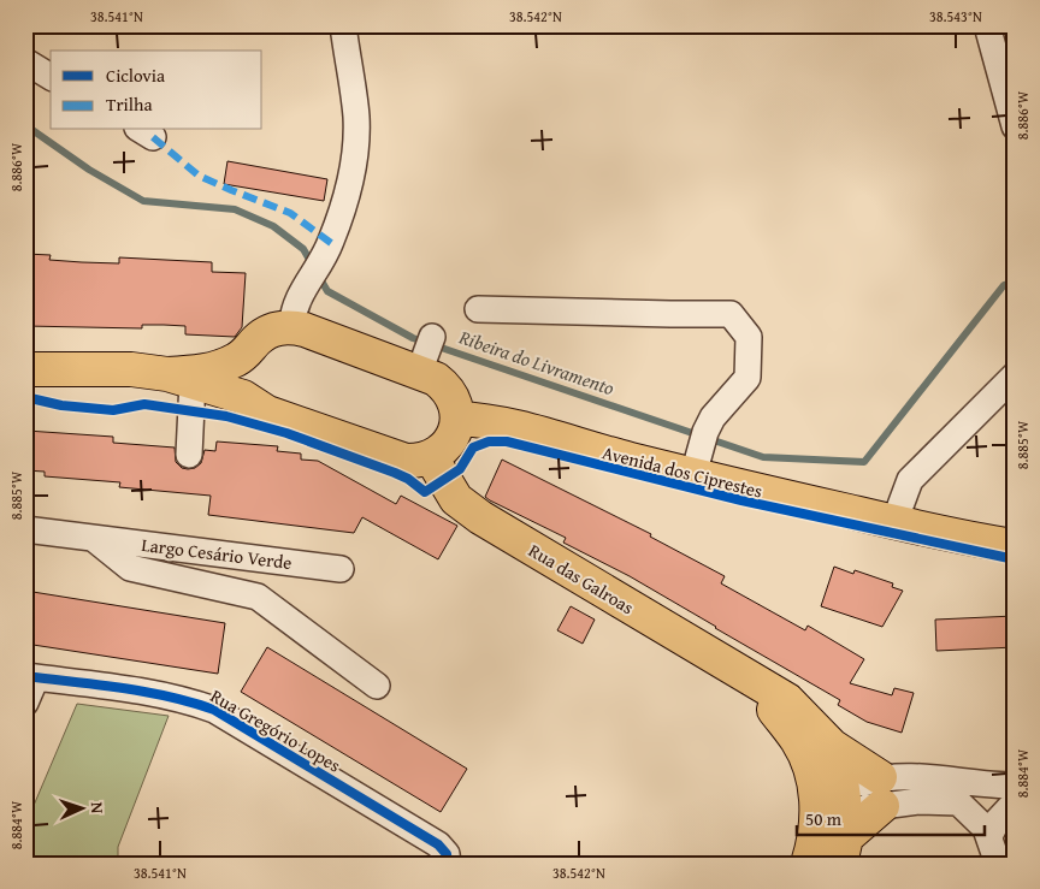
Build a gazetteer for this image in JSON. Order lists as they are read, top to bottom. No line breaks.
{"streets":{"main road":["Avenida dos Ciprestes","Rua das Galroas"],"street":["Largo Cesário Verde","Rua Gregório Lopes"]},"water":["Ribeira do Livramento"],"legend":["Ciclovia","Trilha"],"scale_bar":"50 m","north":"right","coordinates":["38.541°N","38.542°N","38.543°N","8.886°W","8.885°W","8.884°W"]}
